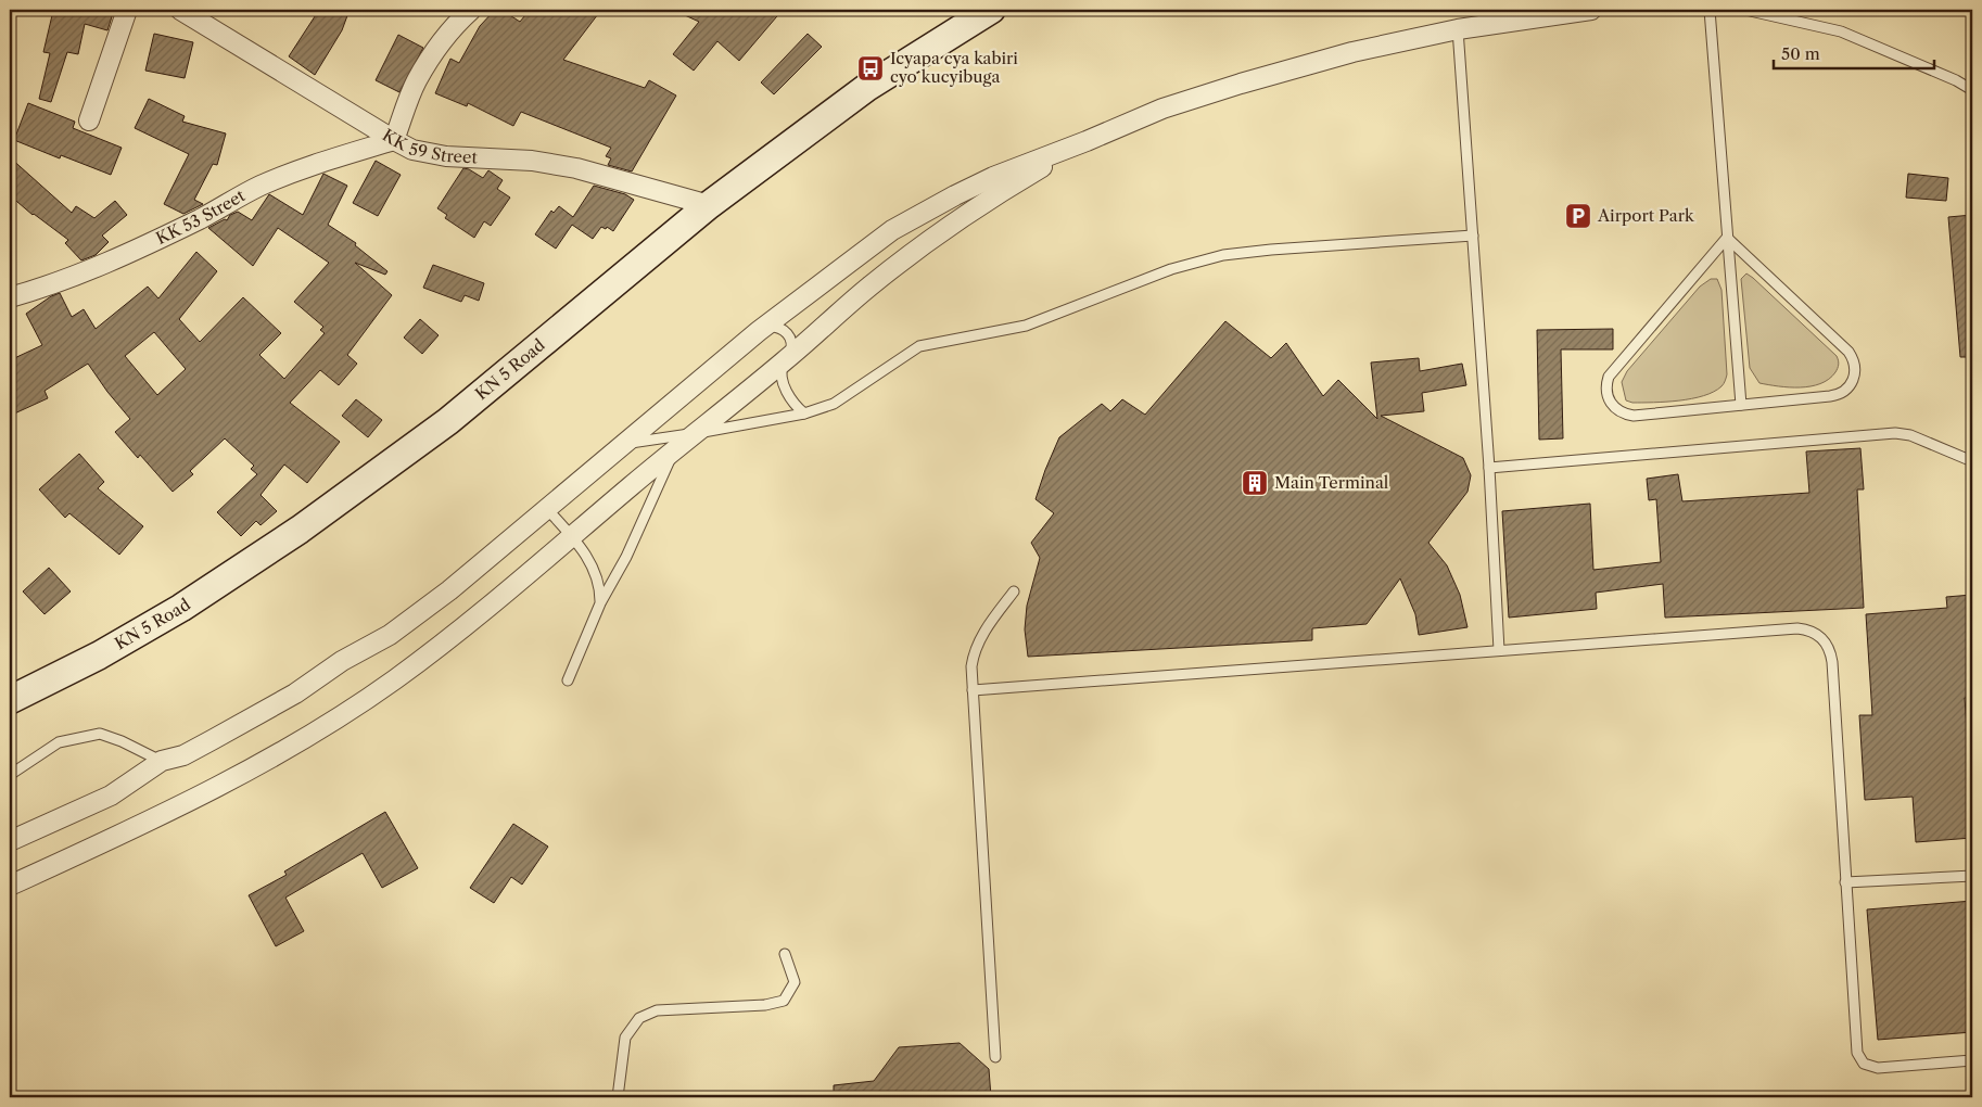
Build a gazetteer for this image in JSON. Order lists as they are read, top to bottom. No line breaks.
{"streets":{"main road":["KN 5 Road"],"street":["KK 59 Street","KK 53 Street"]},"crossings":[["KK 59 Street","KK 53 Street"],["KK 59 Street","KN 5 Road"]],"places":{"bus stop":["Icyapa cya kabiri cyo kucyibuga"],"parking":["Airport Park"],"building":["Main Terminal"]},"scale_bar":"50 m"}
